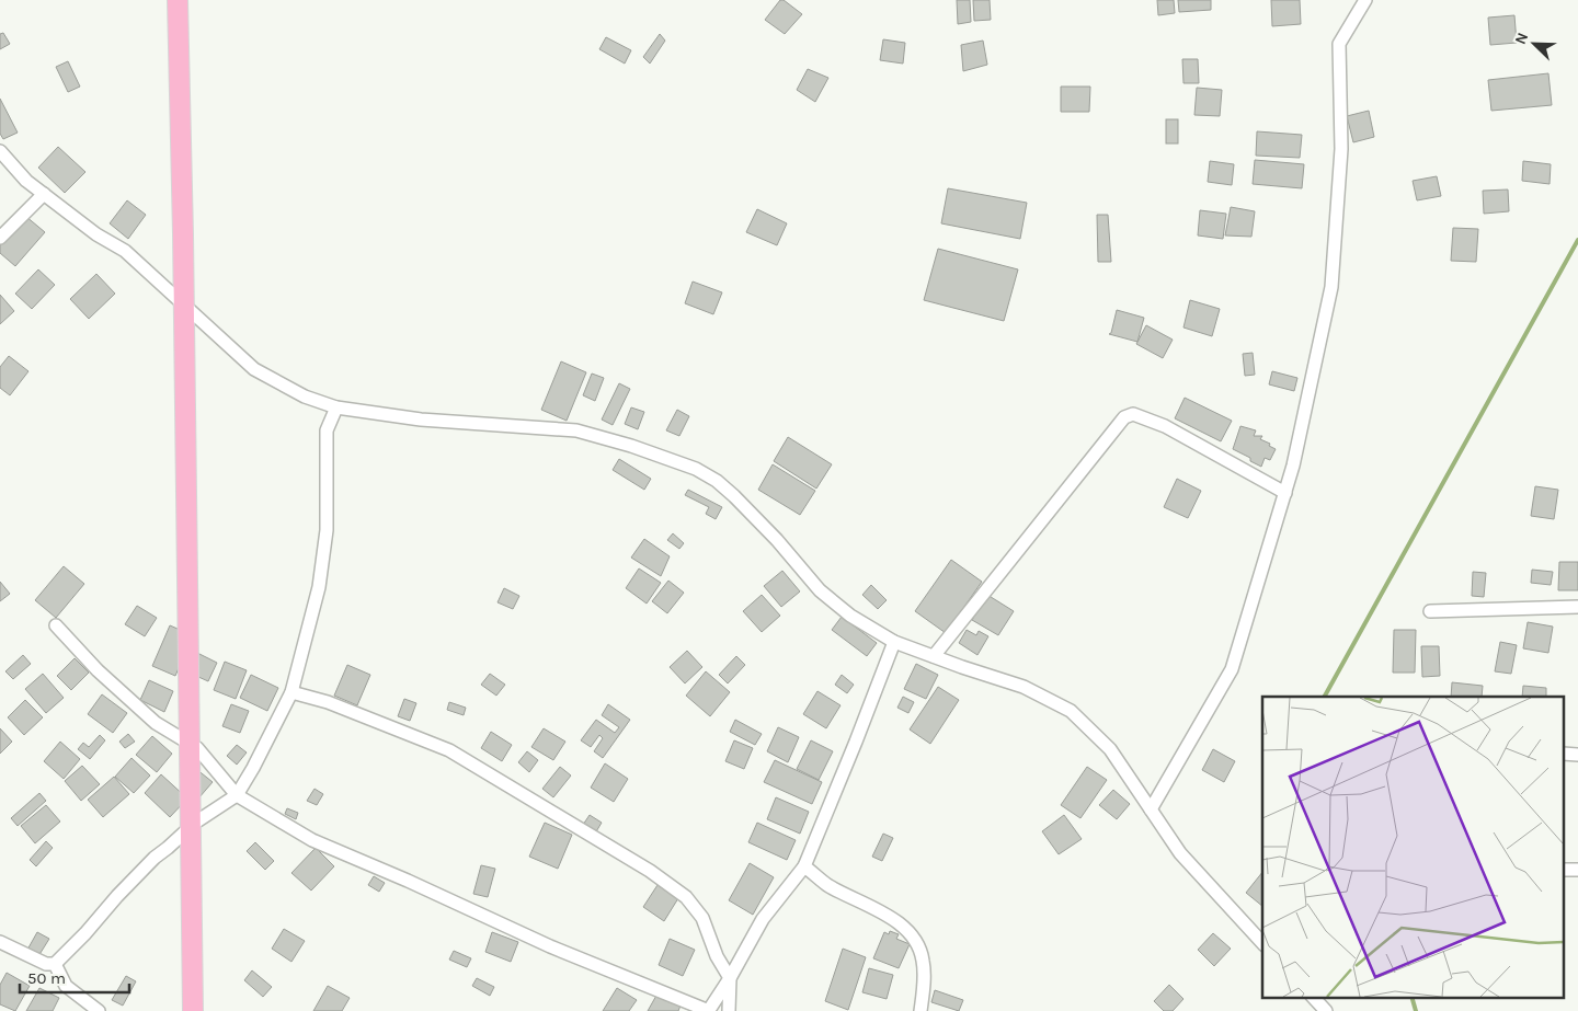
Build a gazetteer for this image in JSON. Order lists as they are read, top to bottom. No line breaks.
{"scale_bar":"50 m","north":"top left"}
